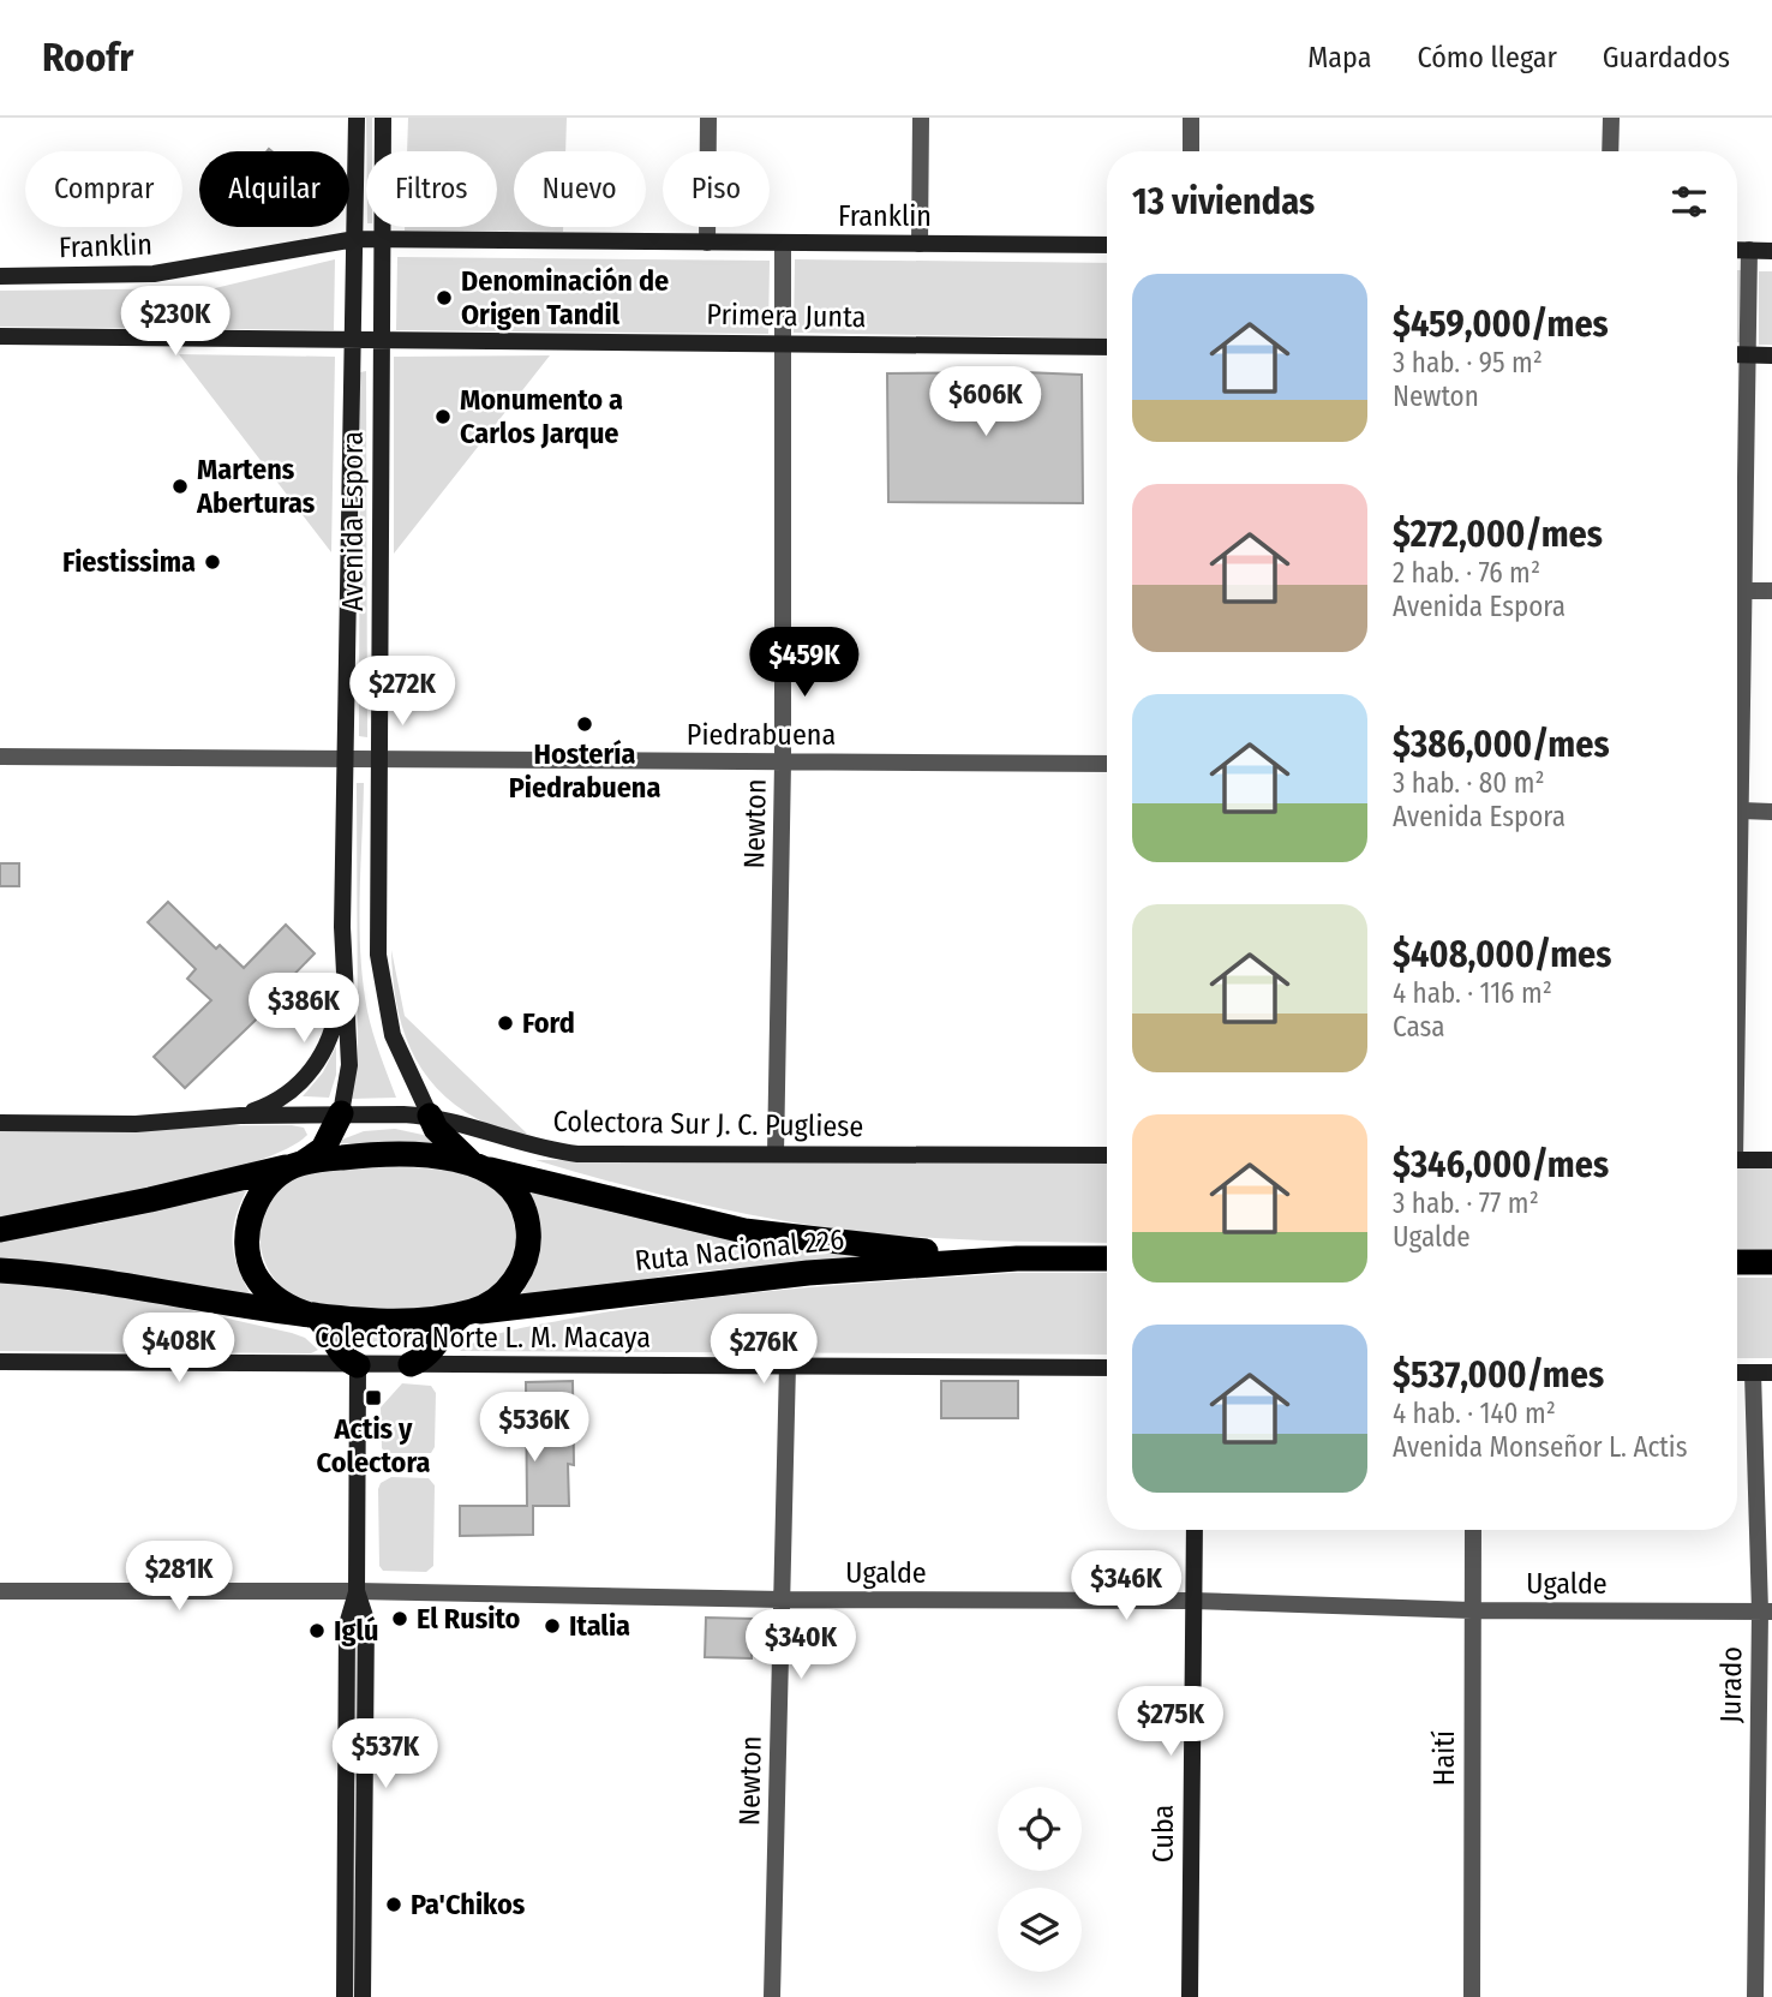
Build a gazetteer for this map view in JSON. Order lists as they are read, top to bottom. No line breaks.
{"streets":{"highway":["Ruta Nacional 226"],"main road":["Franklin","Primera Junta","Avenida Espora","Colectora Sur J. C. Pugliese","Colectora Norte L. M. Macaya","Cuba"],"street":["Piedrabuena","Newton","Ugalde","Jurado","Haití"]},"crossings":[["Franklin","Avenida Espora"],["Franklin","Newton"],["Primera Junta","Avenida Espora"],["Primera Junta","Newton"],["Avenida Espora","Piedrabuena"],["Avenida Espora","Colectora Sur J. C. Pugliese"],["Piedrabuena","Newton"],["Newton","Colectora Sur J. C. Pugliese"],["Newton","Colectora Norte L. M. Macaya"],["Newton","Ugalde"],["Ugalde","Jurado"],["Ugalde","Haití"],["Ugalde","Cuba"]],"places":{"other":["Denominación de Origen Tandil","Monumento a Carlos Jarque","Martens Aberturas","Fiestissima","Hostería Piedrabuena","Ford","El Rusito","Italia","Iglú","Pa'Chikos"],"transit":["Actis y Colectora"]},"page":{"header":"Roofr","nav":["Mapa","Cómo llegar","Guardados"],"chip":["Comprar","Alquilar","Filtros","Nuevo","Piso"],"heading":"13 viviendas","list":[{"name":"$459,000/mes","note":"3 hab. · 95 m² · Newton"},{"name":"$272,000/mes","note":"2 hab. · 76 m² · Avenida Espora"},{"name":"$386,000/mes","note":"3 hab. · 80 m² · Avenida Espora"},{"name":"$408,000/mes","note":"4 hab. · 116 m² · Casa"},{"name":"$346,000/mes","note":"3 hab. · 77 m² · Ugalde"},{"name":"$537,000/mes","note":"4 hab. · 140 m² · Avenida Monseñor L. Actis"}],"price":["$230K","$606K","$459K","$272K","$386K","$408K","$276K","$536K","$281K","$346K","$340K","$275K","$537K"]}}
